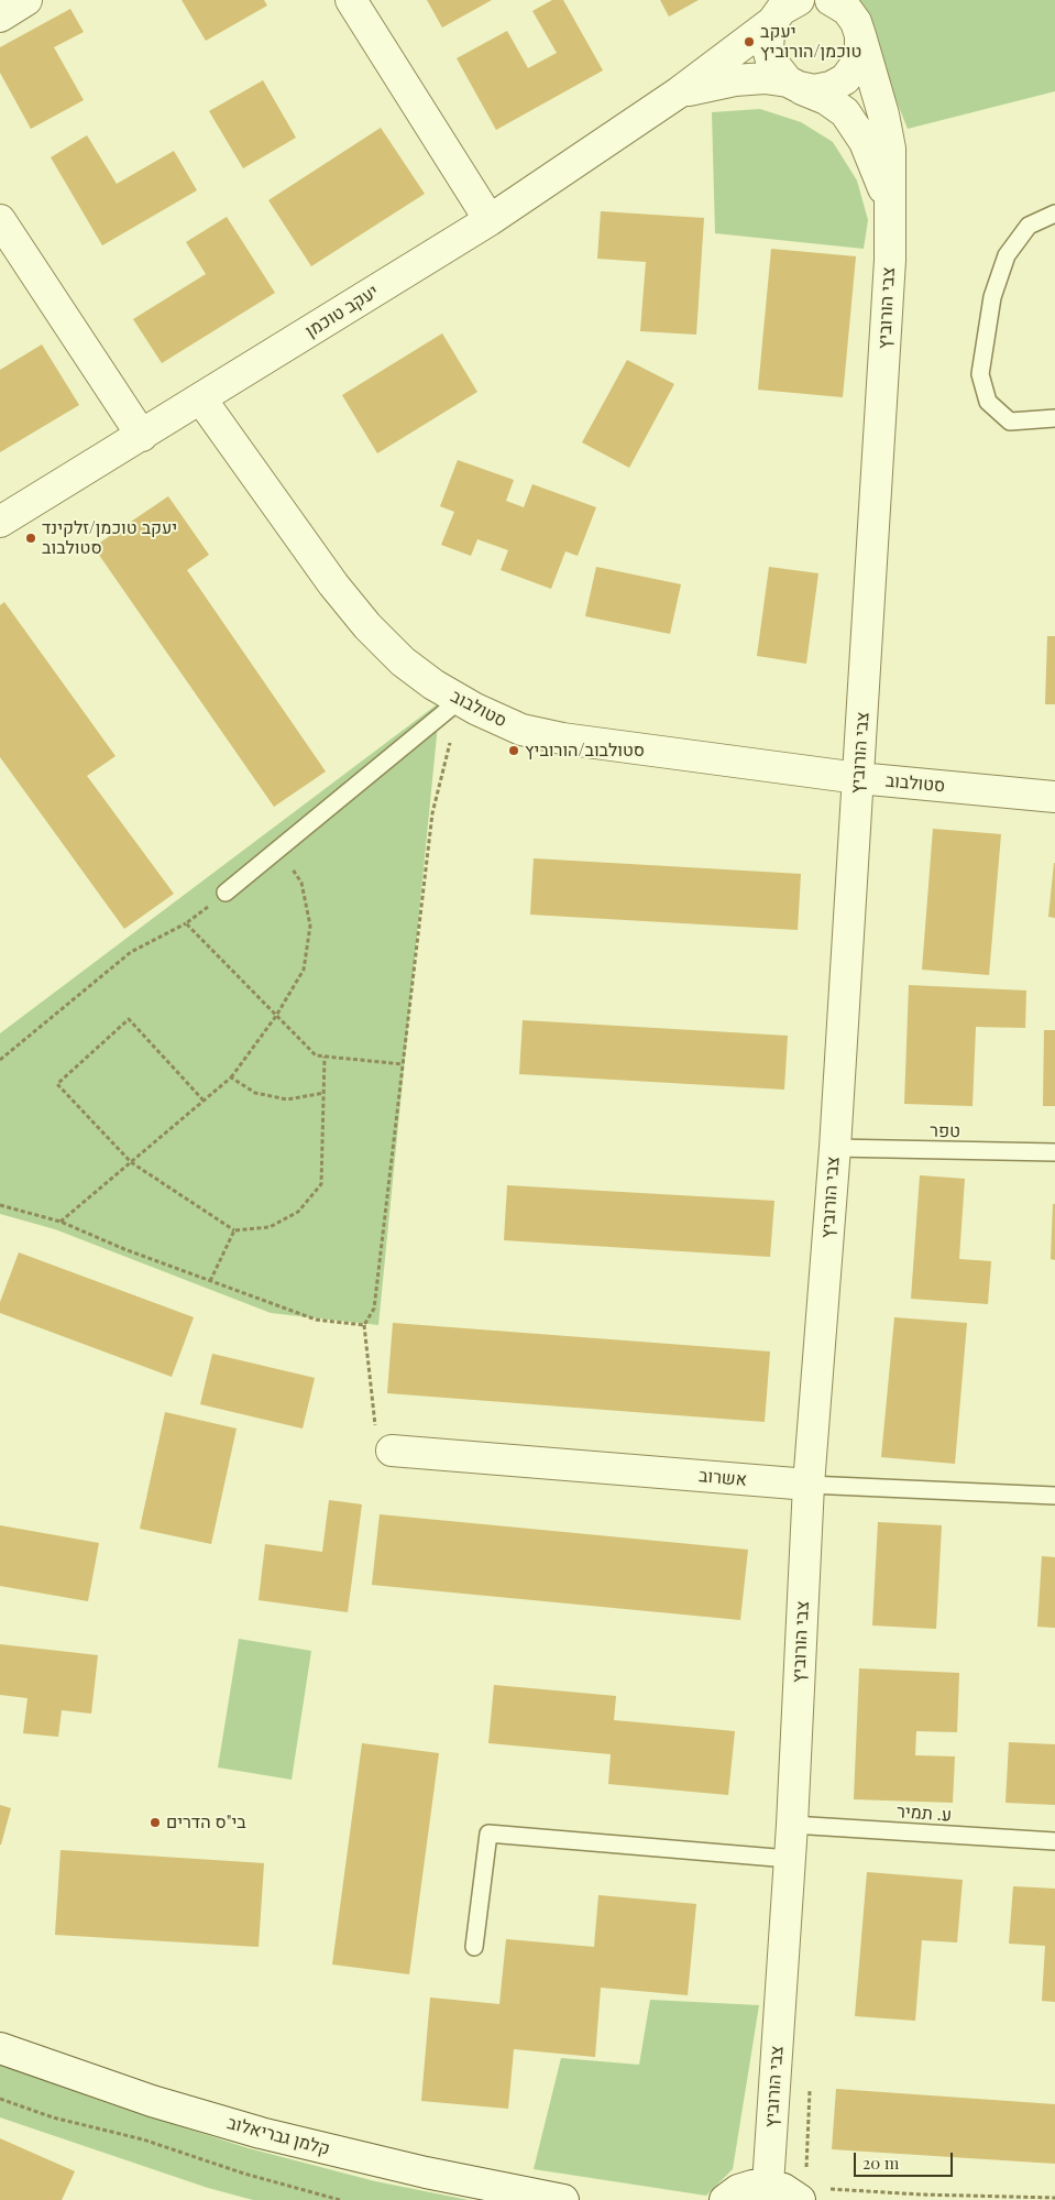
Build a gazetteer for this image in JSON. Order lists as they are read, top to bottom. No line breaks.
{"streets":{"street":["צבי הורוביץ","יעקב טוכמן","סטולבוב","אשרוב","קלמן גבריאלוב"],"lane":["טפר","ע. תמיר"]},"crossings":[["צבי הורוביץ","יעקב טוכמן"],["צבי הורוביץ","סטולבוב"],["צבי הורוביץ","טפר"],["צבי הורוביץ","אשרוב"],["צבי הורוביץ","ע. תמיר"],["יעקב טוכמן","סטולבוב"]],"places":["יעקב טוכמן/הורוביץ","יעקב טוכמן/זלקינד סטולבוב","סטולבוב/הורוביץ","בי\"ס הדרים"],"scale_bar":"20 m"}
